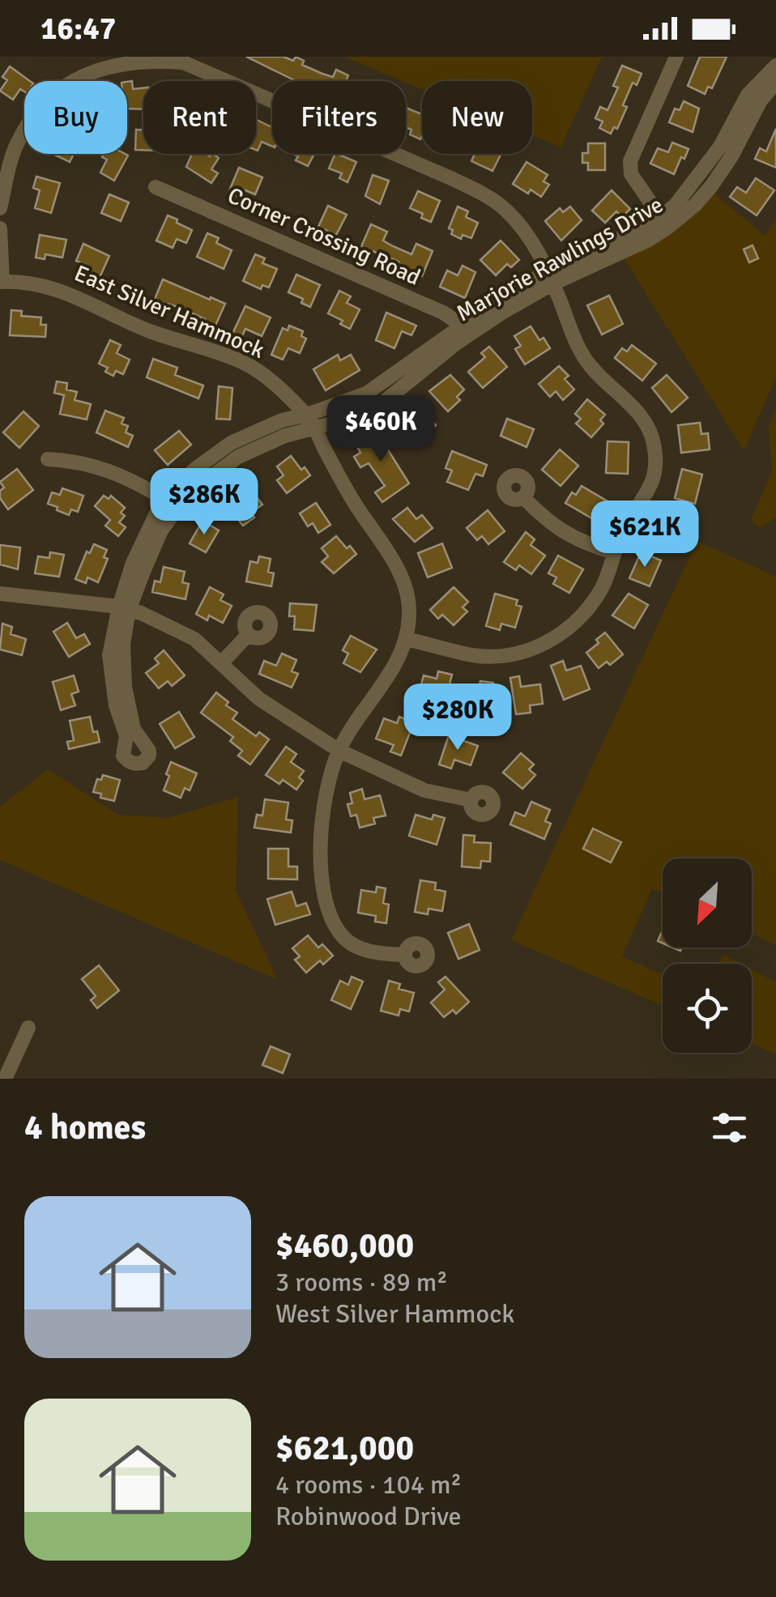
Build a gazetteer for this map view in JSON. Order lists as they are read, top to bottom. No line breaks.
{"streets":{"street":["Corner Crossing Road","Marjorie Rawlings Drive","East Silver Hammock"]},"crossings":[["Corner Crossing Road","Marjorie Rawlings Drive"],["Marjorie Rawlings Drive","East Silver Hammock"]],"north":"bottom left","page":{"status":"16:47","chip":["Buy","Rent","Filters","New"],"price":["$460K","$286K","$621K","$280K"],"heading":"4 homes","list":[{"name":"$460,000","note":"3 rooms · 89 m² · West Silver Hammock"},{"name":"$621,000","note":"4 rooms · 104 m² · Robinwood Drive"}]}}
